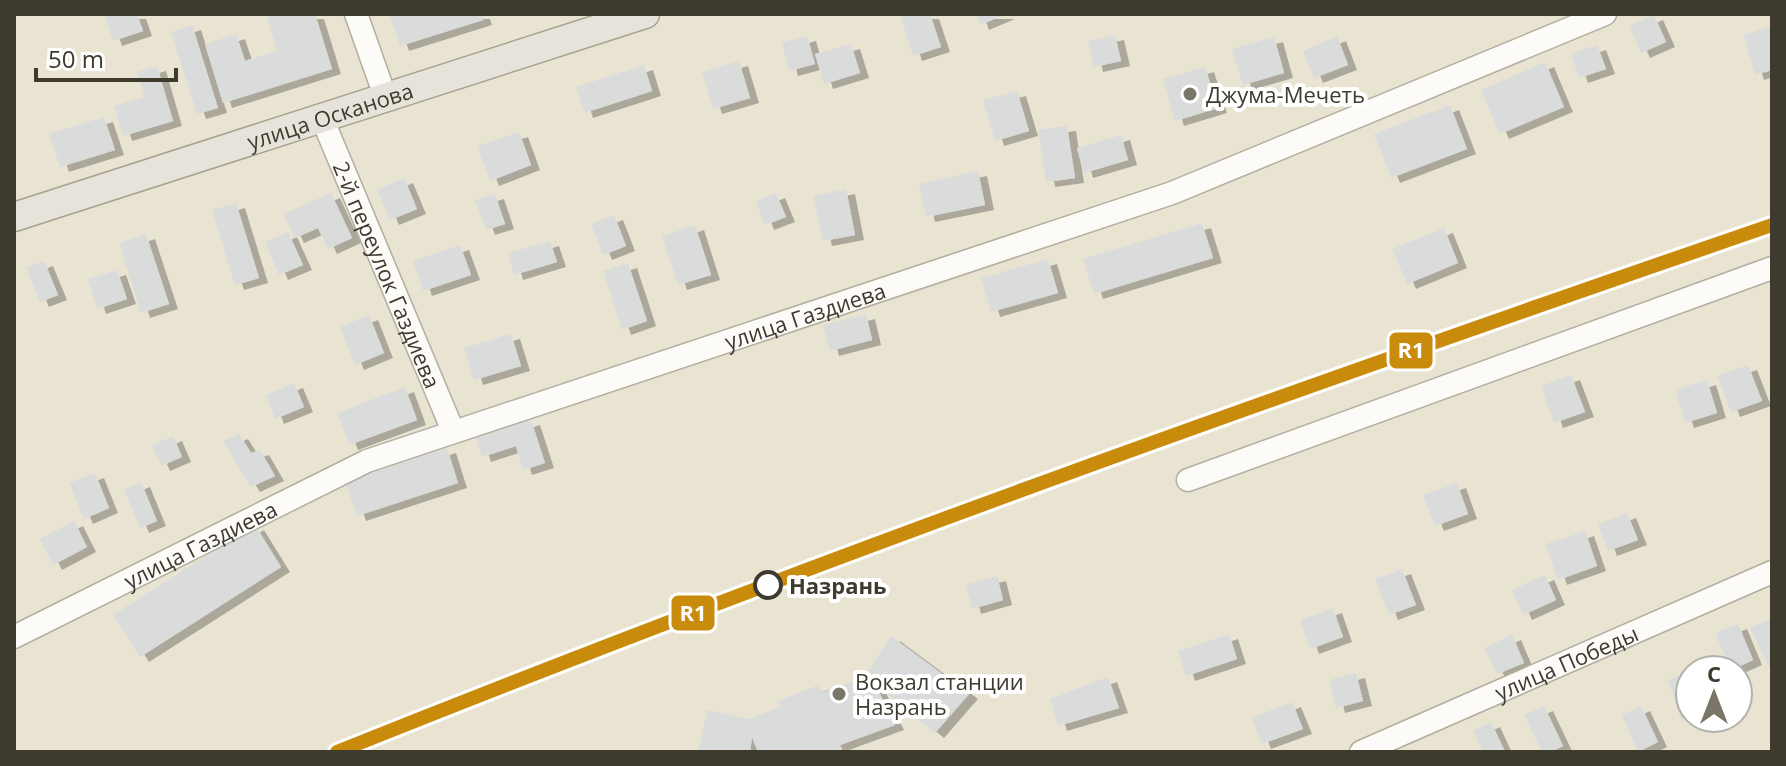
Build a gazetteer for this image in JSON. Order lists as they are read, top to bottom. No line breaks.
{"streets":{"main road":["улица Осканова"],"street":["2-й переулок Газдиева","улица Газдиева","улица Победы"]},"crossings":[["улица Осканова","2-й переулок Газдиева"],["2-й переулок Газдиева","улица Газдиева"]],"places":["Джума-Мечеть","Назрань","Вокзал станции Назрань"],"lines":["transit line R1"],"scale_bar":"50 m","north":"top"}
